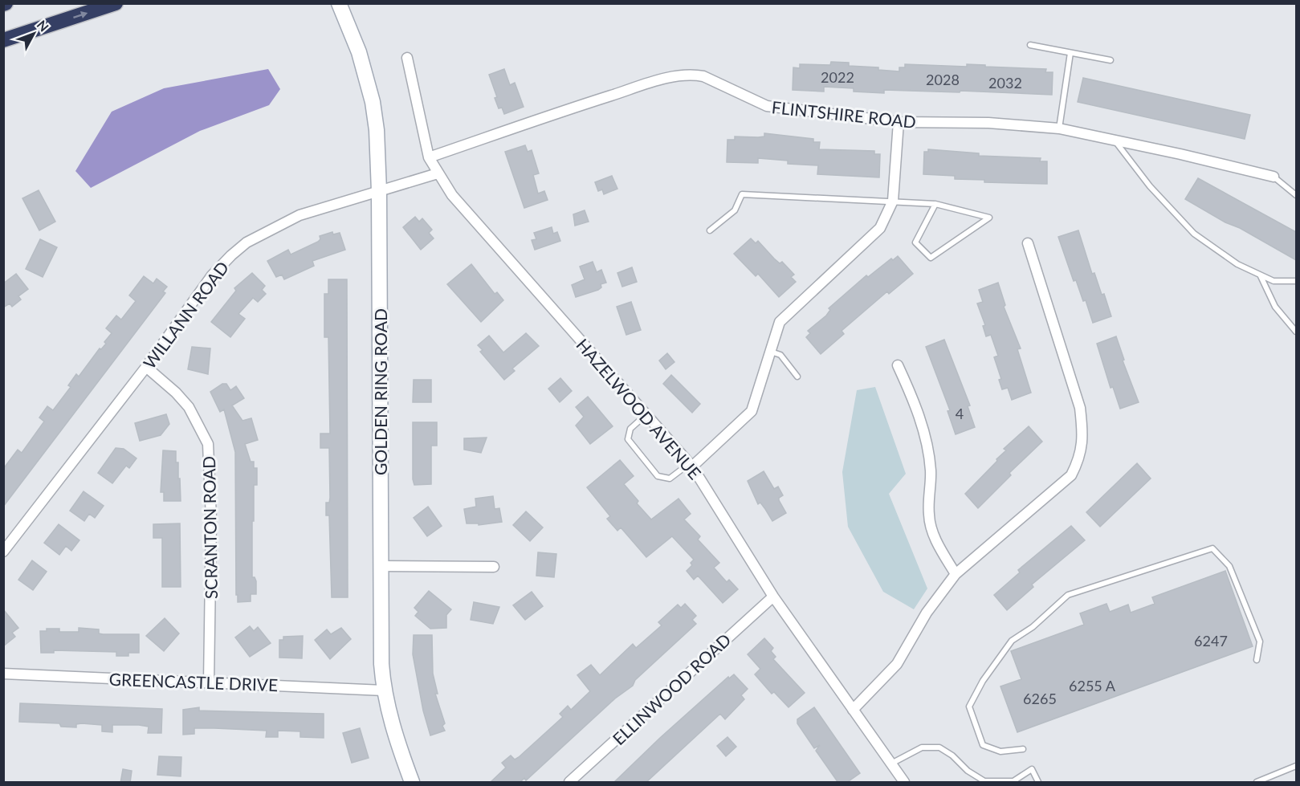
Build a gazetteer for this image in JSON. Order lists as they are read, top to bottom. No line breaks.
{"streets":{"street":["FLINTSHIRE ROAD","WILLANN ROAD","GOLDEN RING ROAD","HAZELWOOD AVENUE","SCRANTON ROAD","GREENCASTLE DRIVE","ELLINWOOD ROAD"]},"crossings":[["FLINTSHIRE ROAD","HAZELWOOD AVENUE"],["WILLANN ROAD","GOLDEN RING ROAD"],["WILLANN ROAD","HAZELWOOD AVENUE"],["WILLANN ROAD","SCRANTON ROAD"],["GOLDEN RING ROAD","GREENCASTLE DRIVE"],["HAZELWOOD AVENUE","ELLINWOOD ROAD"],["SCRANTON ROAD","GREENCASTLE DRIVE"]],"house_numbers":["2022","2028","2032","4","6247","6255 A","6265"],"north":"top right"}
